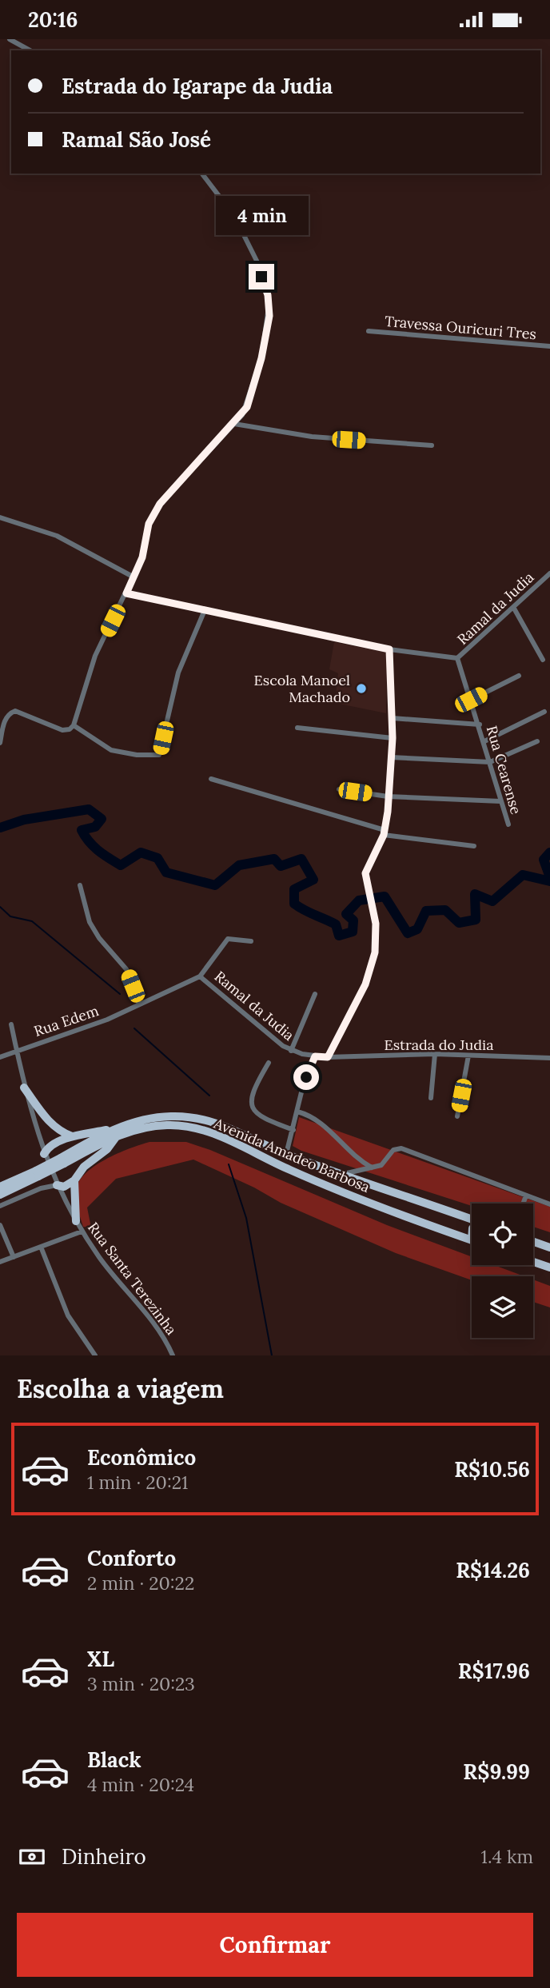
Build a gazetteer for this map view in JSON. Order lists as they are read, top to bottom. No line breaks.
{"streets":{"main road":["Avenida Amadeo Barbosa"],"street":["Travessa Ouricuri Tres","Ramal da Judia","Rua Cearense","Rua Edem","Estrada do Judia","Rua Santa Terezinha"]},"crossings":[["Ramal da Judia","Rua Cearense"],["Ramal da Judia","Rua Edem"],["Ramal da Judia","Estrada do Judia"],["Rua Edem","Rua Santa Terezinha"]],"places":["Escola Manoel Machado"],"page":{"status":"20:16","banner":["Estrada do Igarape da Judia","Ramal São José"],"bubble":"4 min","heading":"Escolha a viagem","list":[{"name":"Econômico","note":"1 min · 20:21","value":"R$10.56"},{"name":"Conforto","note":"2 min · 20:22","value":"R$14.26"},{"name":"XL","note":"3 min · 20:23","value":"R$17.96"},{"name":"Black","note":"4 min · 20:24","value":"R$9.99"}],"pay":["Dinheiro","1.4 km"],"buttons":"Confirmar"}}
